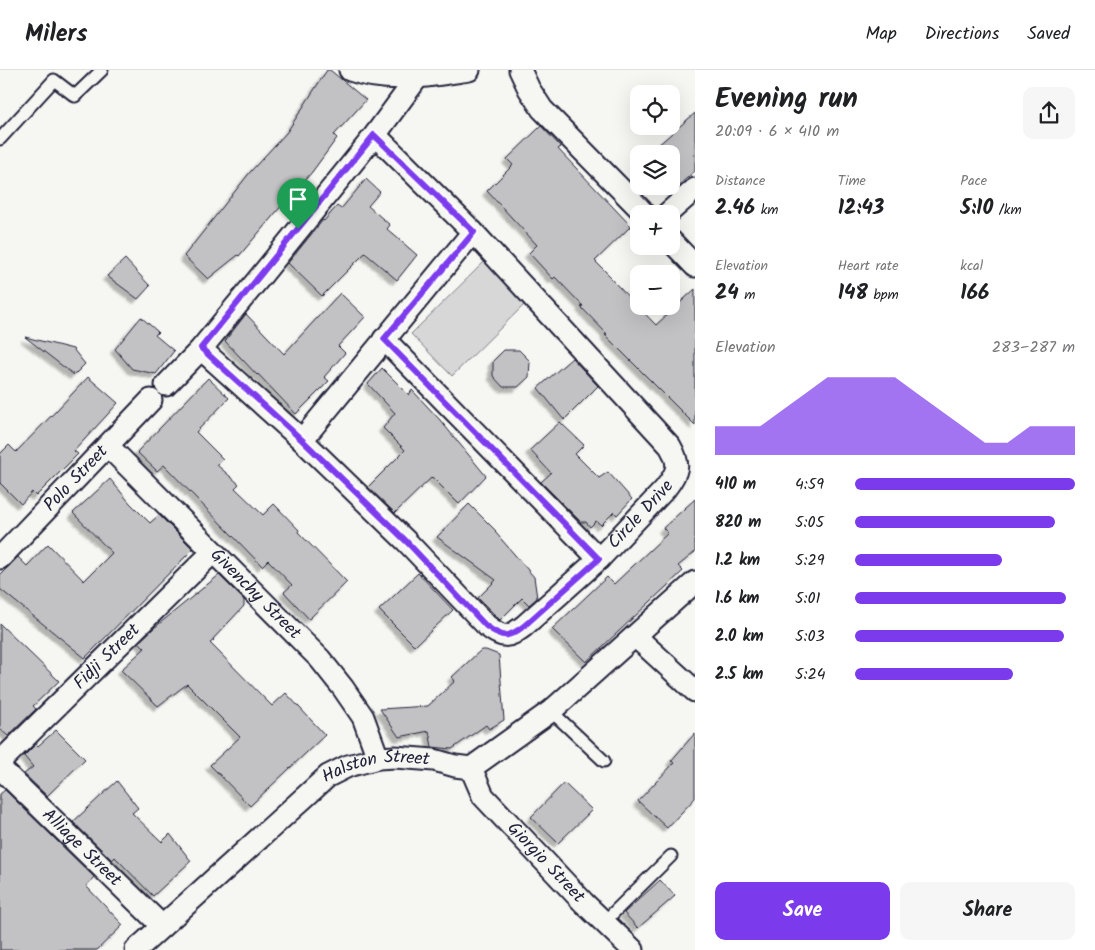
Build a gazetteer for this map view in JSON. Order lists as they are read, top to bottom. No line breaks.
{"streets":{"street":["Polo Street","Circle Drive","Givenchy Street","Fidji Street","Halston Street","Alliage Street","Giorgio Street"]},"crossings":[["Polo Street","Givenchy Street"],["Givenchy Street","Fidji Street"],["Givenchy Street","Halston Street"],["Halston Street","Alliage Street"],["Halston Street","Giorgio Street"]],"page":{"header":"Milers","nav":["Map","Directions","Saved"],"heading":["Evening run","20:09 · 6 × 410 m"],"map_buttons":["+","−"],"stats":[["Distance","2.46 km"],["Time","12:43"],["Pace","5:10 /km"],["Elevation","24 m"],["Heart rate","148 bpm"],["kcal","166"]],"chart":["Elevation","283–287 m"],"list":[{"name":"410 m","note":"4:59"},{"name":"820 m","note":"5:05"},{"name":"1.2 km","note":"5:29"},{"name":"1.6 km","note":"5:01"},{"name":"2.0 km","note":"5:03"},{"name":"2.5 km","note":"5:24"}],"buttons":["Save","Share"]}}
